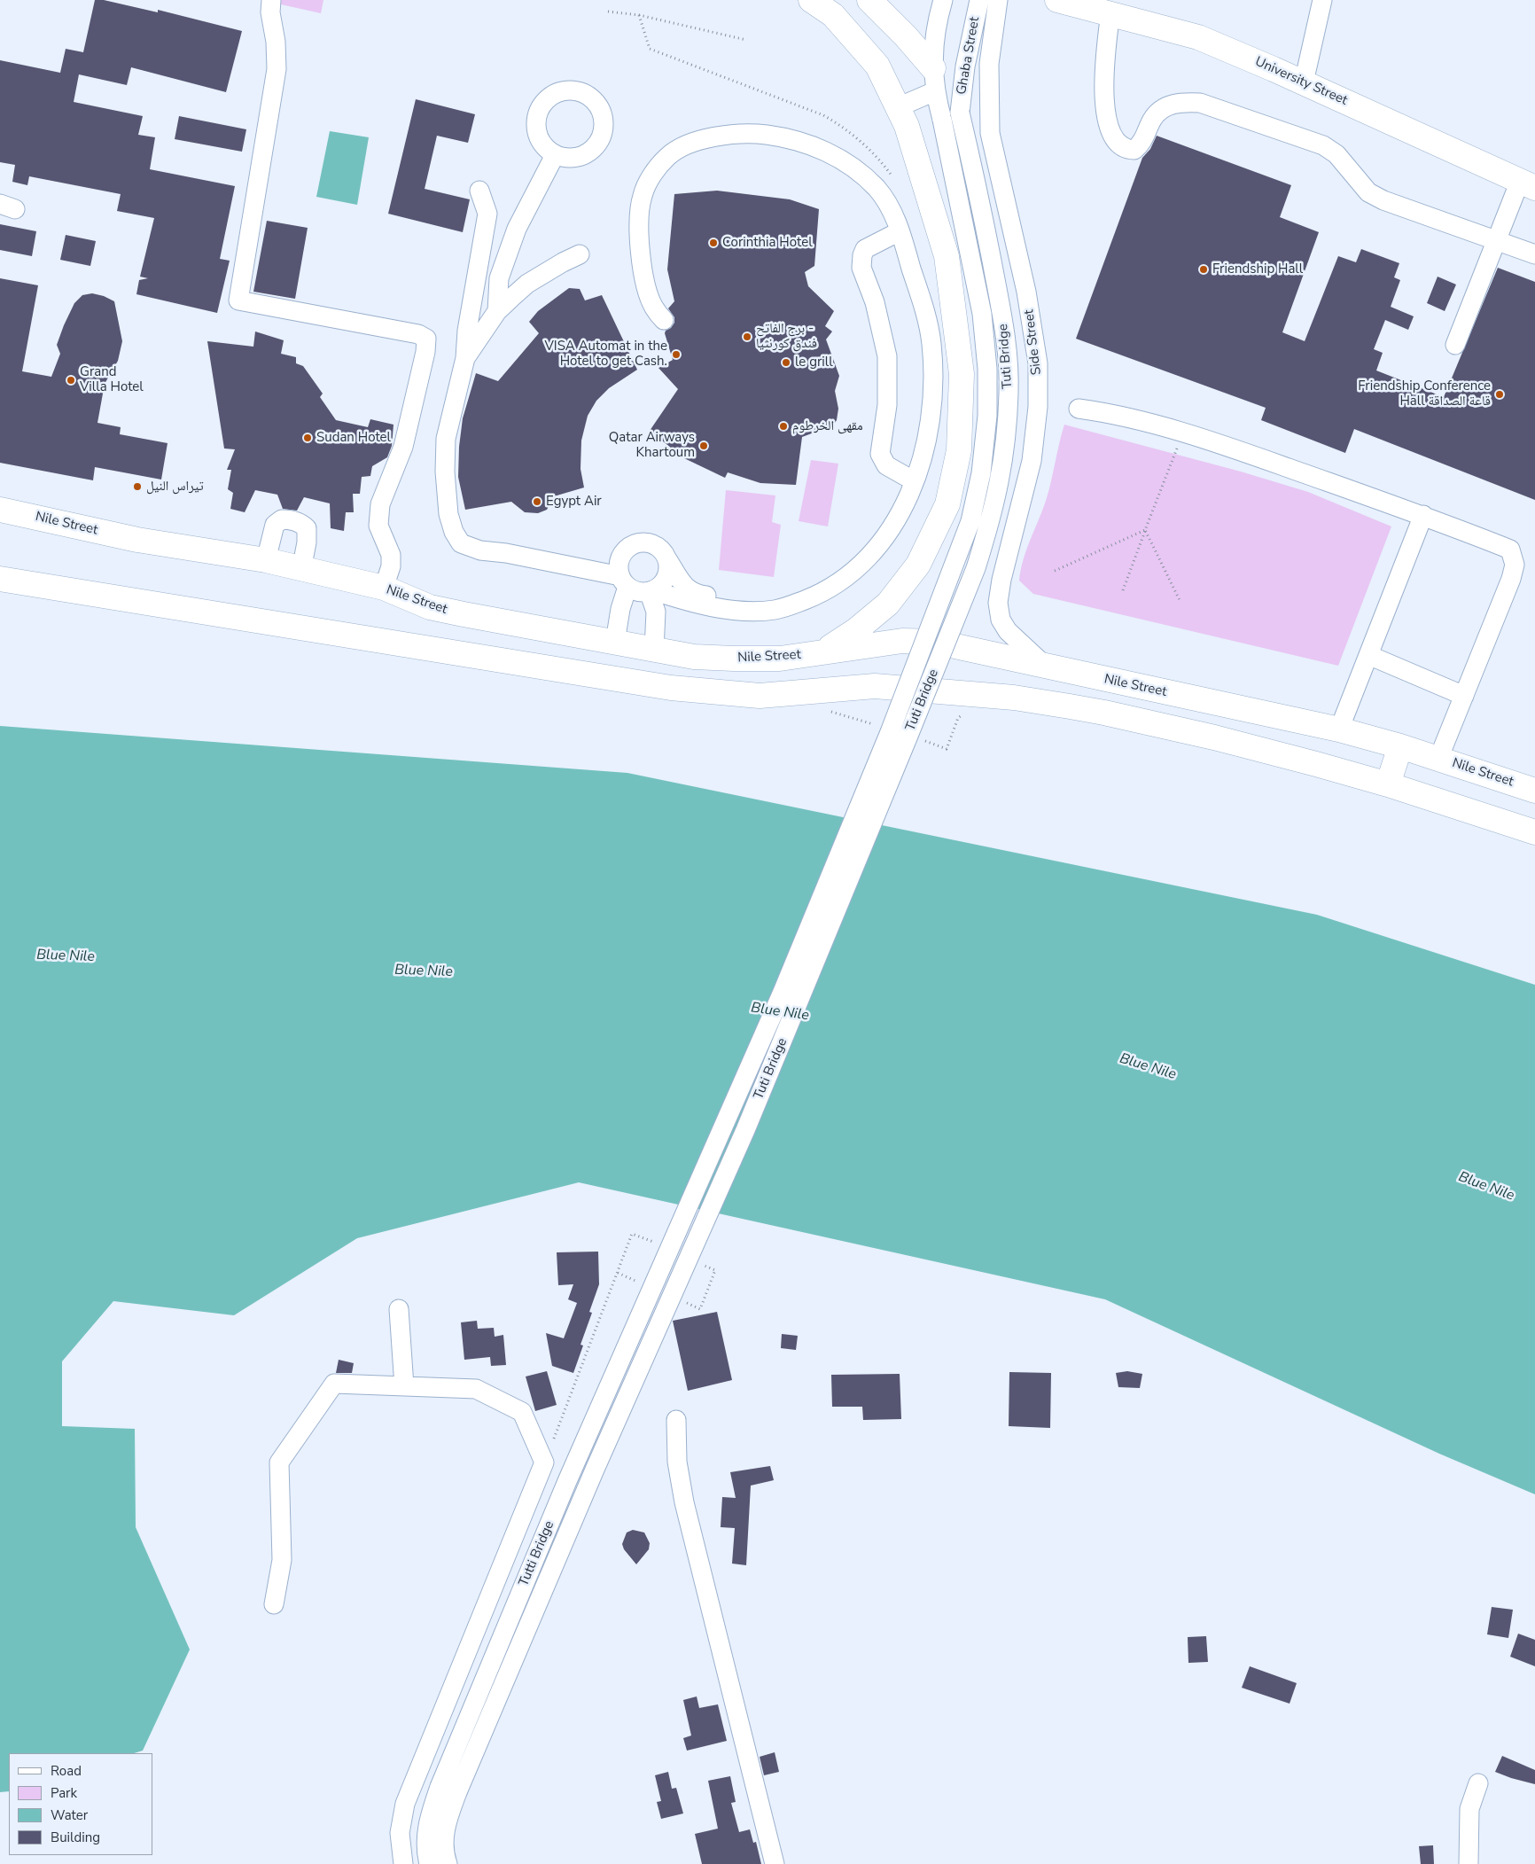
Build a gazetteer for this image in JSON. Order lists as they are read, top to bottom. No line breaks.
{"streets":{"main road":["University Street","Nile Street"],"street":["Ghaba Street","Side Street","Tuti Bridge"]},"crossings":[["Ghaba Street","Tuti Bridge"],["Side Street","Nile Street"]],"water":["Blue Nile"],"places":["Corinthia Hotel","Friendship Hall","برج الفاتح - فندق كورنثيا","VISA Automat in the Hotel to get Cash.","le grill","Grand Villa Hotel","Friendship Conference Hall قاعة الصداقة","مقهى الخرطوم","Sudan Hotel","Qatar Airways Khartoum","تيراس النيل","Egypt Air"],"legend":["Road","Park","Water","Building"]}
